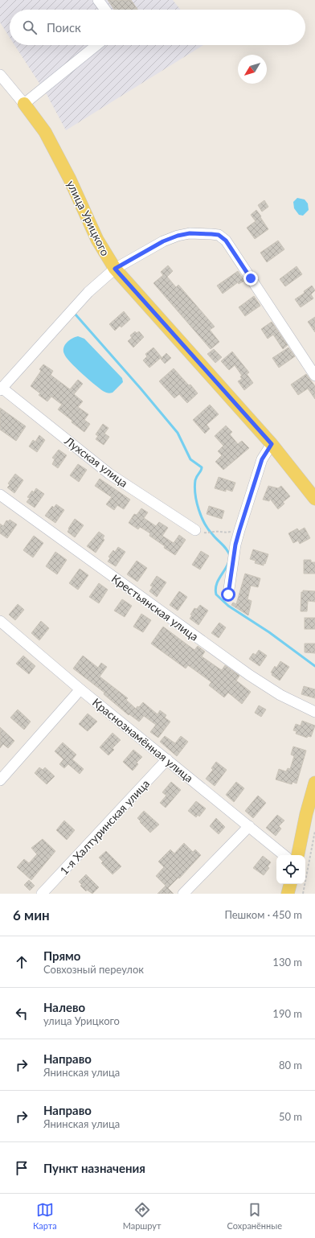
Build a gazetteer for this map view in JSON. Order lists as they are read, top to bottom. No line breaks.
{"streets":{"main road":["улица Урицкого"],"street":["Лухская улица","Крестьянская улица","Краснознамённая улица","1-я Халтуринская улица"]},"crossings":[["Краснознамённая улица","1-я Халтуринская улица"]],"north":"bottom left","page":{"search":"Поиск","heading":["6 мин","Пешком · 450 m"],"list":[["Прямо","Совхозный переулок","130 m"],["Налево","улица Урицкого","190 m"],["Направо","Янинская улица","80 m"],["Направо","Янинская улица","50 m"],"Пункт назначения"],"nav":["Карта","Маршрут","Сохранённые"]}}
